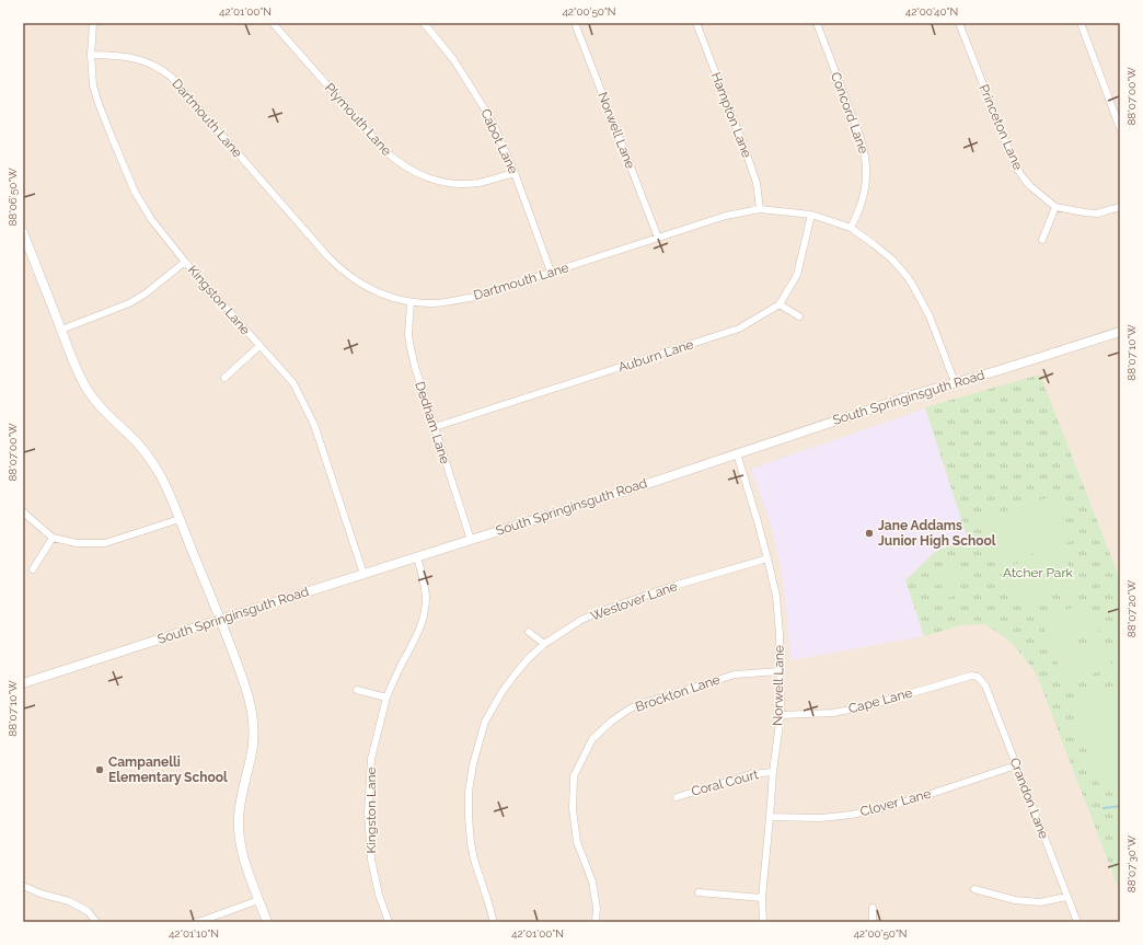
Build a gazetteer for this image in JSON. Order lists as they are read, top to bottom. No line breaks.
{"streets":{"street":["Concord Lane","Hampton Lane","Dartmouth Lane","Plymouth Lane","Princeton Lane","Norwell Lane","Cabot Lane","Kingston Lane","Auburn Lane","South Springinsguth Road","Dedham Lane","Westover Lane","Brockton Lane","Cape Lane","Coral Court","Crandon Lane","Clover Lane"]},"crossings":[["Concord Lane","Dartmouth Lane"],["Hampton Lane","Dartmouth Lane"],["Dartmouth Lane","Norwell Lane"],["Dartmouth Lane","Cabot Lane"],["Dartmouth Lane","Kingston Lane"],["Dartmouth Lane","Auburn Lane"],["Dartmouth Lane","South Springinsguth Road"],["Dartmouth Lane","Dedham Lane"],["Plymouth Lane","Cabot Lane"],["Norwell Lane","South Springinsguth Road"],["Norwell Lane","Westover Lane"],["Norwell Lane","Brockton Lane"],["Norwell Lane","Cape Lane"],["Norwell Lane","Coral Court"],["Norwell Lane","Clover Lane"],["Kingston Lane","South Springinsguth Road"],["Auburn Lane","Dedham Lane"],["South Springinsguth Road","Dedham Lane"],["Cape Lane","Crandon Lane"],["Crandon Lane","Clover Lane"]],"parks":["Atcher Park"],"places":["Jane Addams Junior High School","Campanelli Elementary School"],"coordinates":["42°01'00\"N","42°00'50\"N","42°00'40\"N","88°07'00\"W","88°06'50\"W","88°07'10\"W","88°07'20\"W","88°07'30\"W","42°01'10\"N"]}
